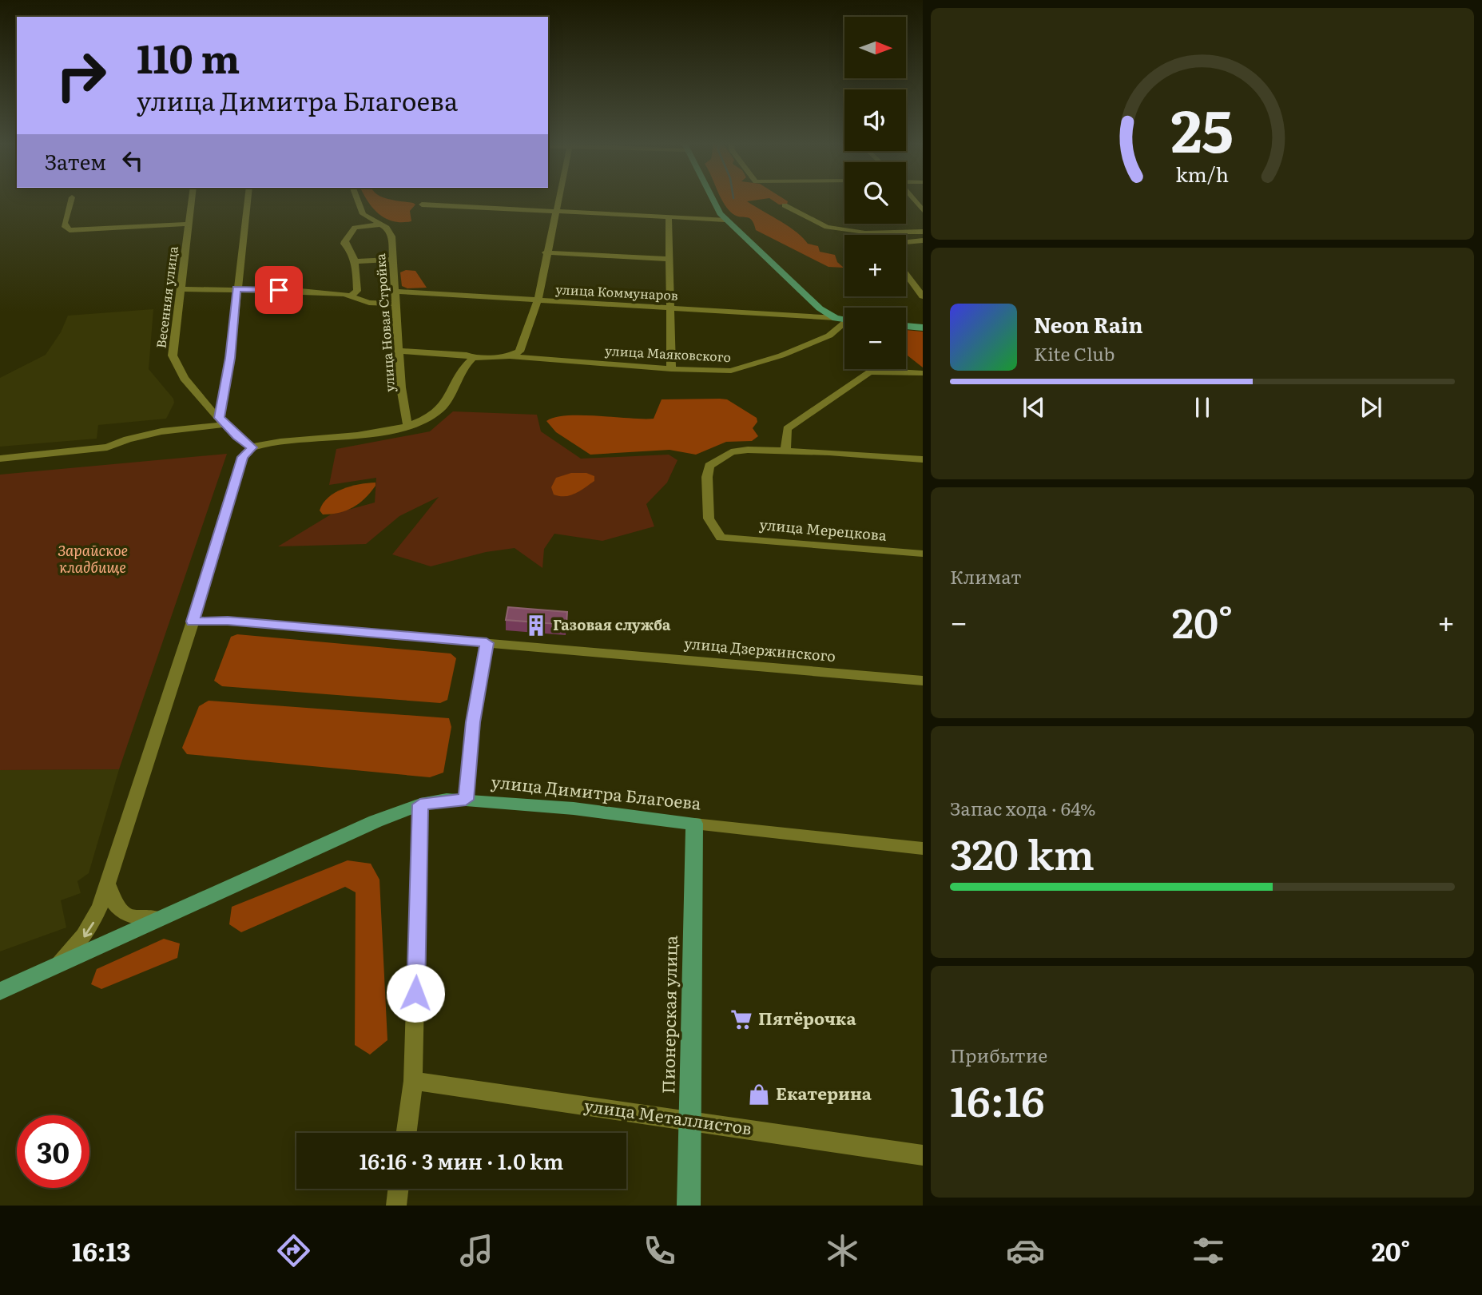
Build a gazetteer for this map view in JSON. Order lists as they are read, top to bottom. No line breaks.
{"streets":{"main road":["улица Димитра Благоева","Пионерская улица"],"street":["улица Коммунаров","Весенняя улица","улица Новая Стройка","улица Маяковского","улица Мерецкова","улица Дзержинского","улица Металлистов"]},"crossings":[["улица Коммунаров","улица Новая Стройка"],["улица Димитра Благоева","Пионерская улица"],["Пионерская улица","улица Металлистов"]],"parks":["Зарайское кладбище"],"places":{"building":["Газовая служба"],"supermarket":["Пятёрочка"],"shop":["Екатерина"]},"north":"right","page":{"map_buttons":["+","−"],"turn":["110 m","улица Димитра Благоева"],"then":"Затем","song":["Neon Rain","Kite Club"],"tile":["Климат",["Запас хода · 64%","320 km"],["Прибытие","16:16"]],"heat":["−","20°","+"],"limit":"30","trip":"16:16 · 3 мин · 1.0 km","tabs":["16:13","20°"],"gauge":["25","km/h"]}}
